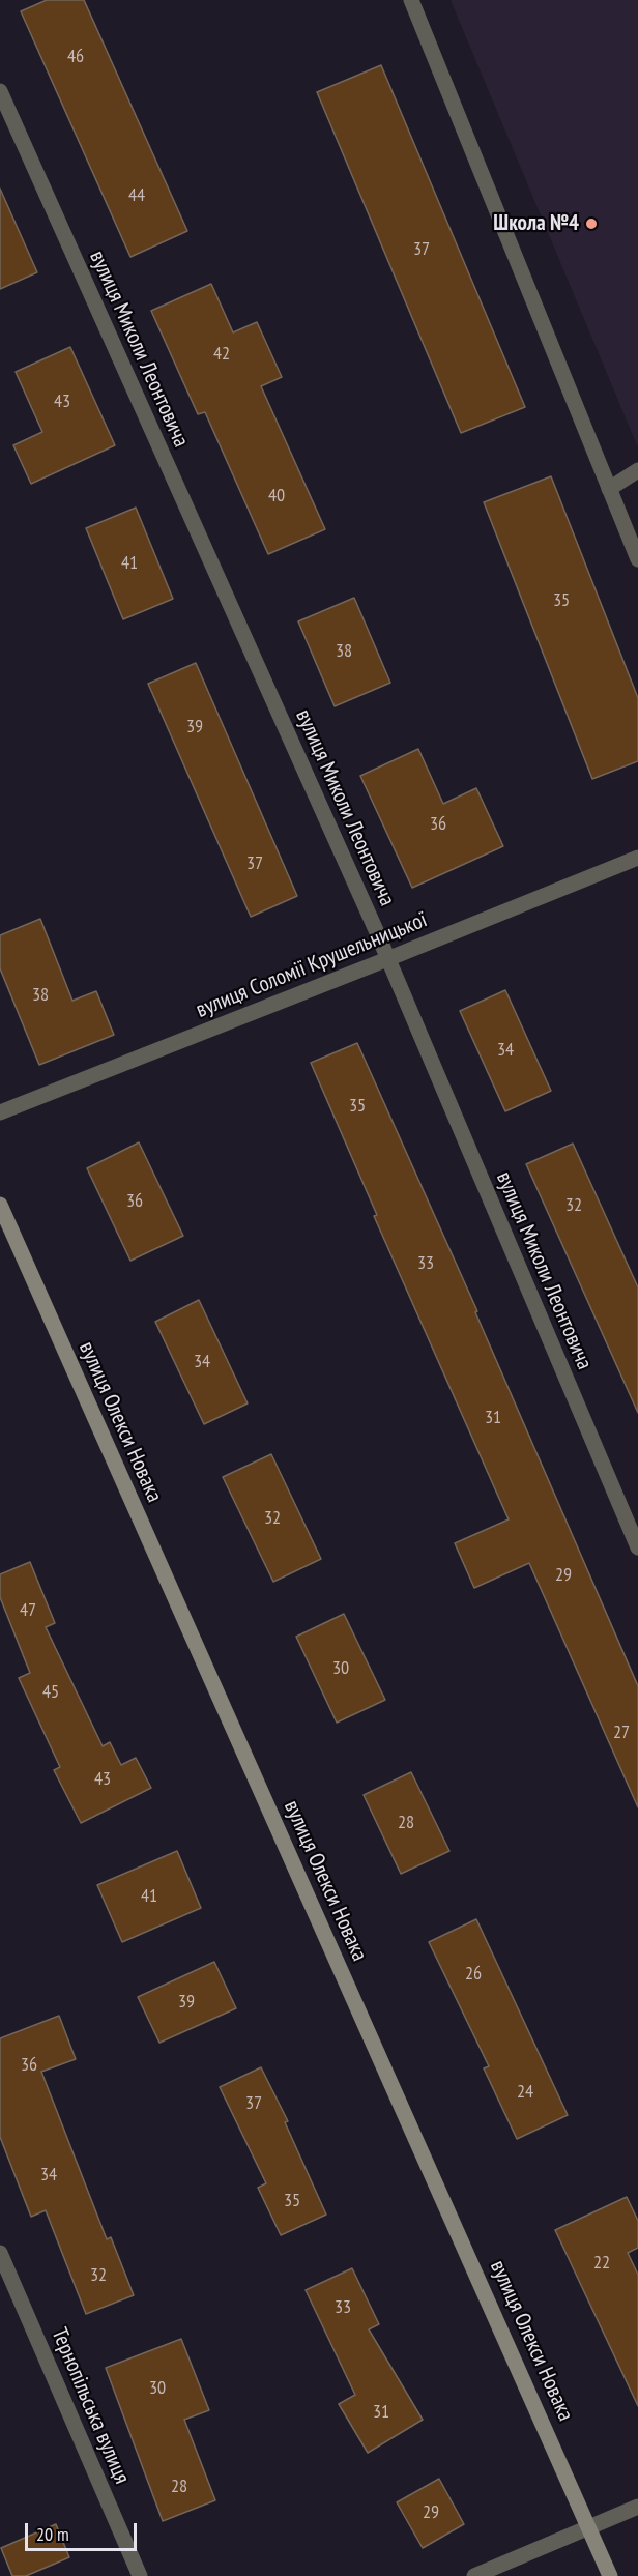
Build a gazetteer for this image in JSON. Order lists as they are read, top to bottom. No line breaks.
{"streets":{"main road":["вулиця Олекси Новака"],"street":["вулиця Миколи Леонтовича","вулиця Соломії Крушельницької","Тернопільська вулиця"]},"crossings":[["вулиця Миколи Леонтовича","вулиця Соломії Крушельницької"]],"places":["Школа №4"],"house_numbers":["46","44","37","42","43","40","41","35","38","39","36","37","38","34","35","36","32","33","34","31","32","29","47","30","45","27","43","28","41","26","39","36","24","37","34","35","22","32","33","30","31","28","29"],"scale_bar":"20 m"}
